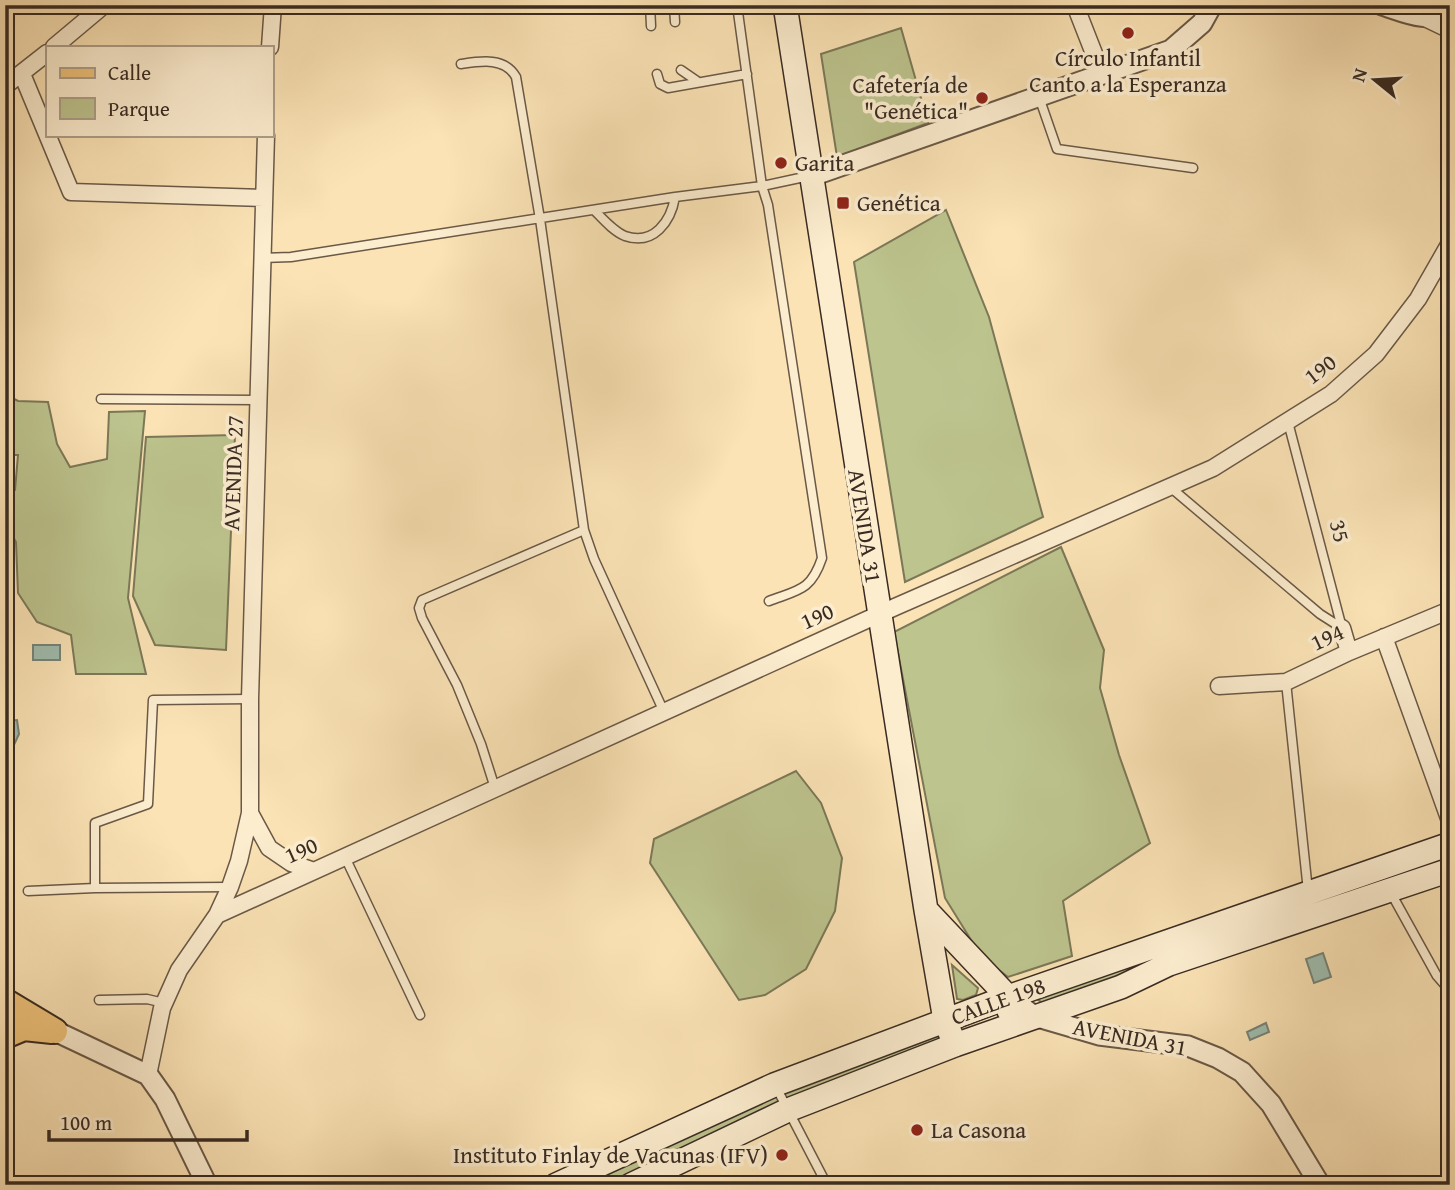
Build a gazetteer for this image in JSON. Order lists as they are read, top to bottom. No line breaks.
{"streets":{"main road":["AVENIDA 31","CALLE 198"],"street":["190","AVENIDA 27","35","194"]},"crossings":[["190","AVENIDA 27"],["190","AVENIDA 31"],["190","35"],["AVENIDA 31","CALLE 198"],["35","194"]],"places":{"other":["Círculo Infantil Canto a la Esperanza","Cafetería de \"Genética\"","Garita","La Casona","Instituto Finlay de Vacunas (IFV)"],"transit":["Genética"]},"legend":["Calle","Parque"],"scale_bar":"100 m","north":"left"}
